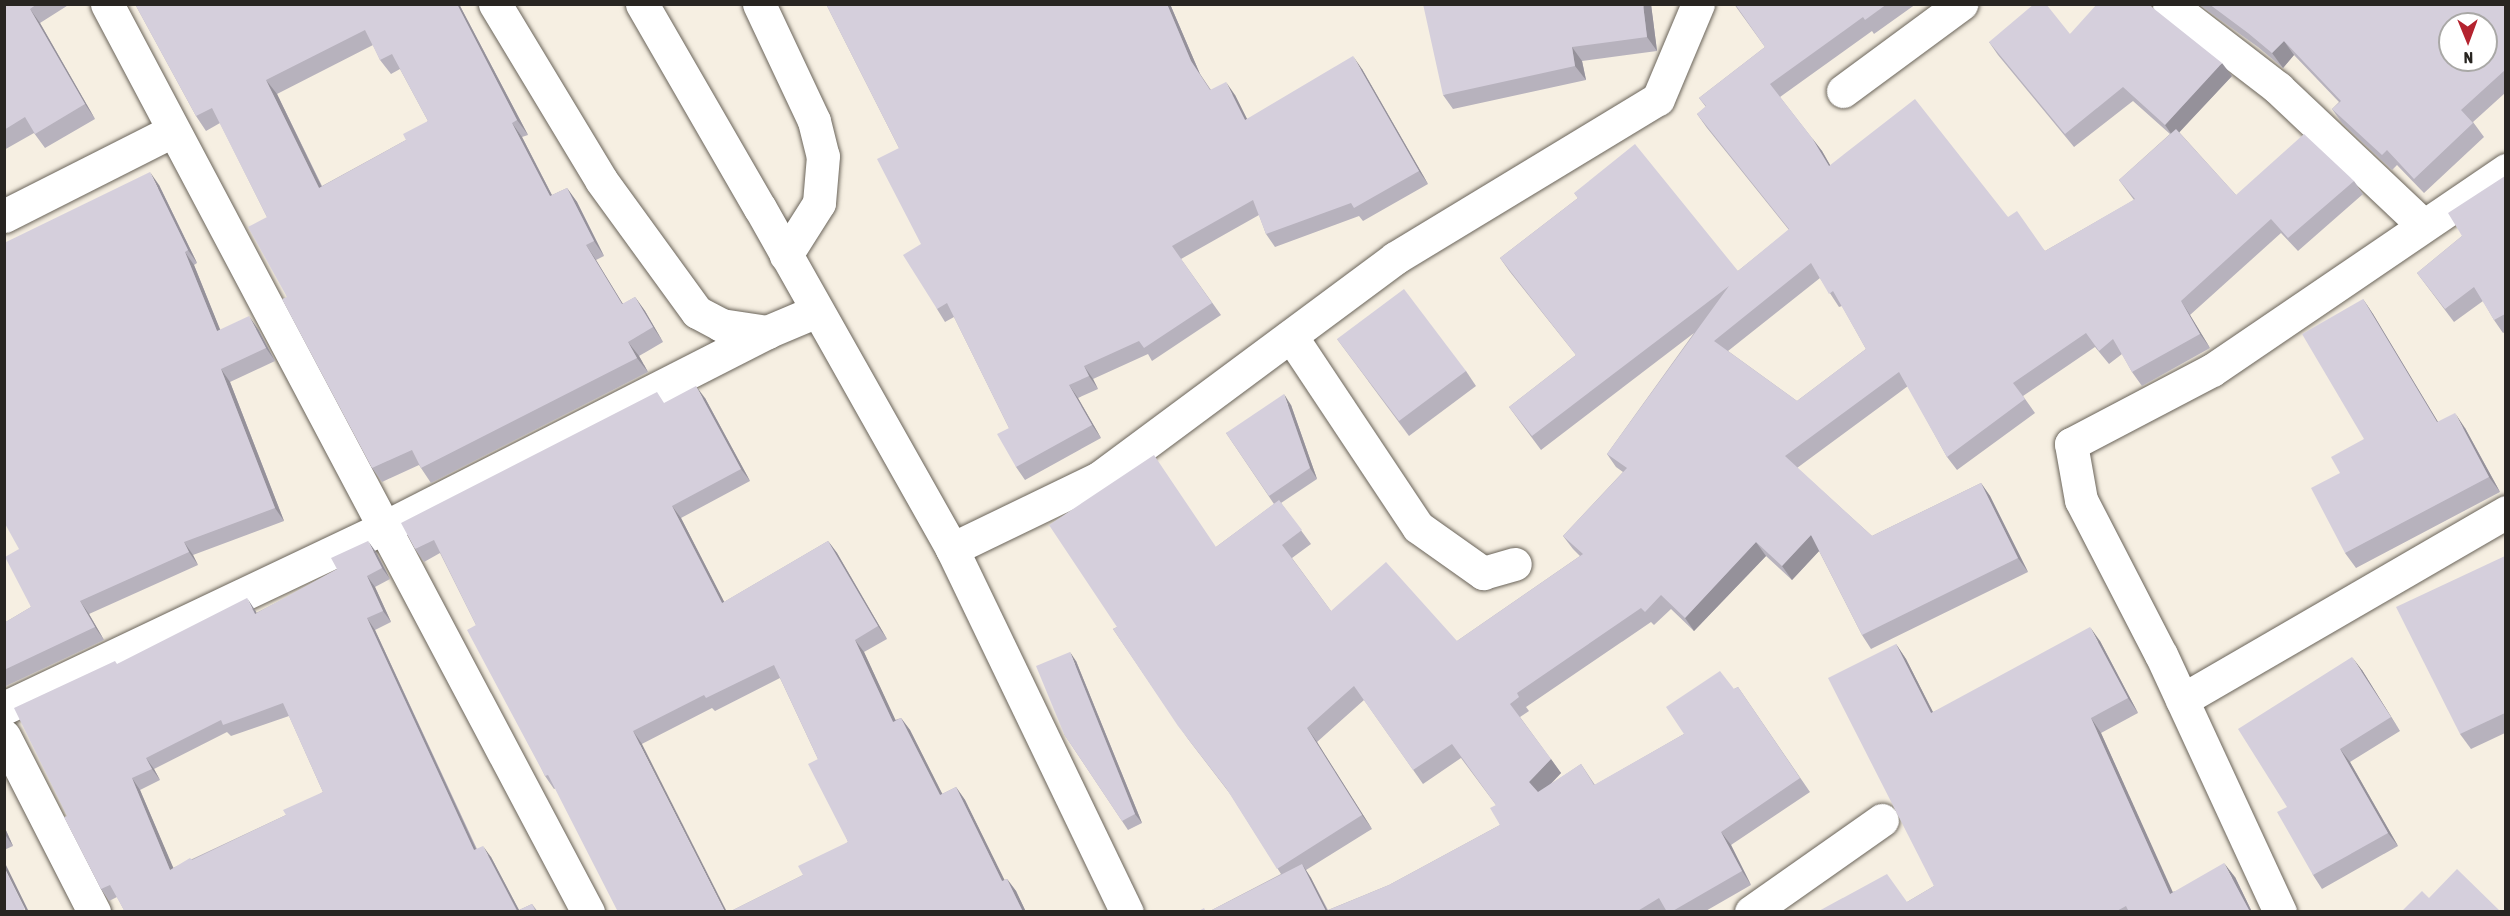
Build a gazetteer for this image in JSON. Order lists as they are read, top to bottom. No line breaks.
{"north":"bottom"}
